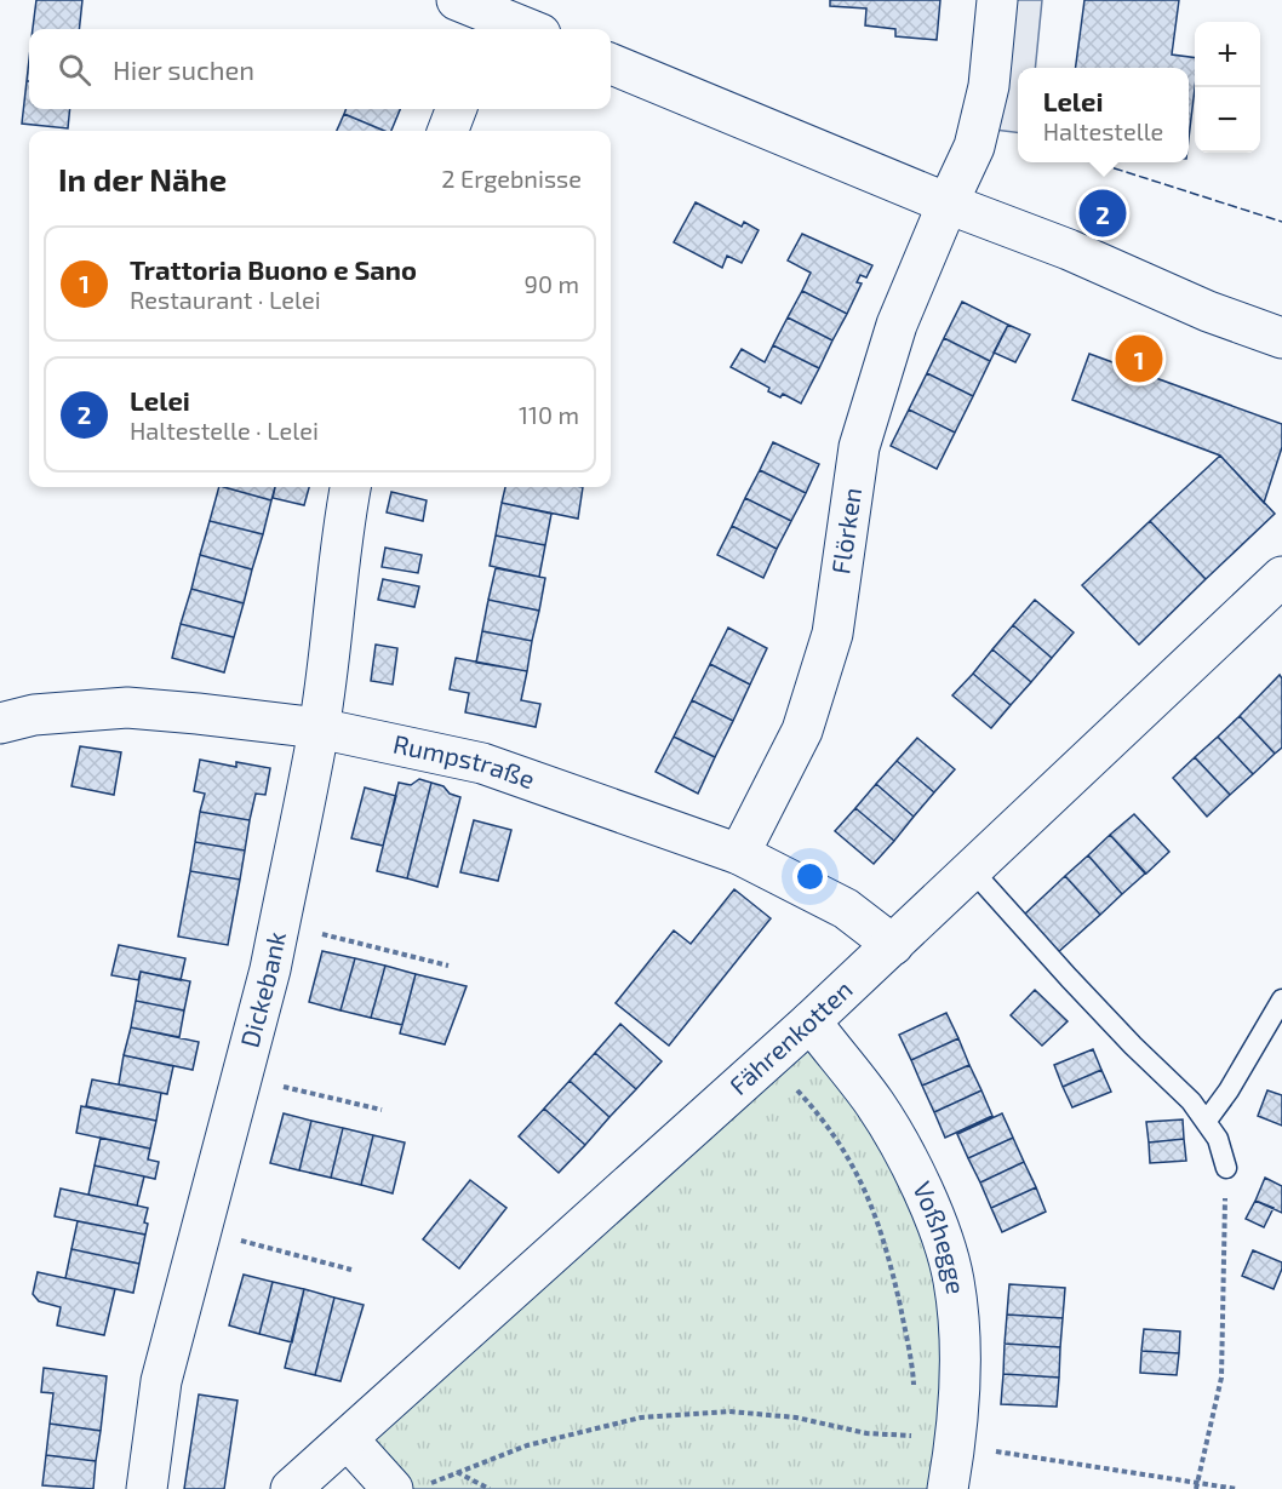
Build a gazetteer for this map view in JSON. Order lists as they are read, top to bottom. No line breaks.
{"streets":{"street":["Flörken","Rumpstraße","Dickebank","Fährenkotten","Voßhegge"]},"crossings":[["Flörken","Rumpstraße"],["Rumpstraße","Dickebank"],["Rumpstraße","Fährenkotten"],["Fährenkotten","Voßhegge"]],"page":{"map_buttons":["+","−"],"search":"Hier suchen","popup":["Lelei","Haltestelle"],"heading":["In der Nähe","2 Ergebnisse"],"pins":["2","1"],"list":[{"mark":"1","name":"Trattoria Buono e Sano","note":"Restaurant · Lelei","value":"90 m"},{"mark":"2","name":"Lelei","note":"Haltestelle · Lelei","value":"110 m"}]}}
